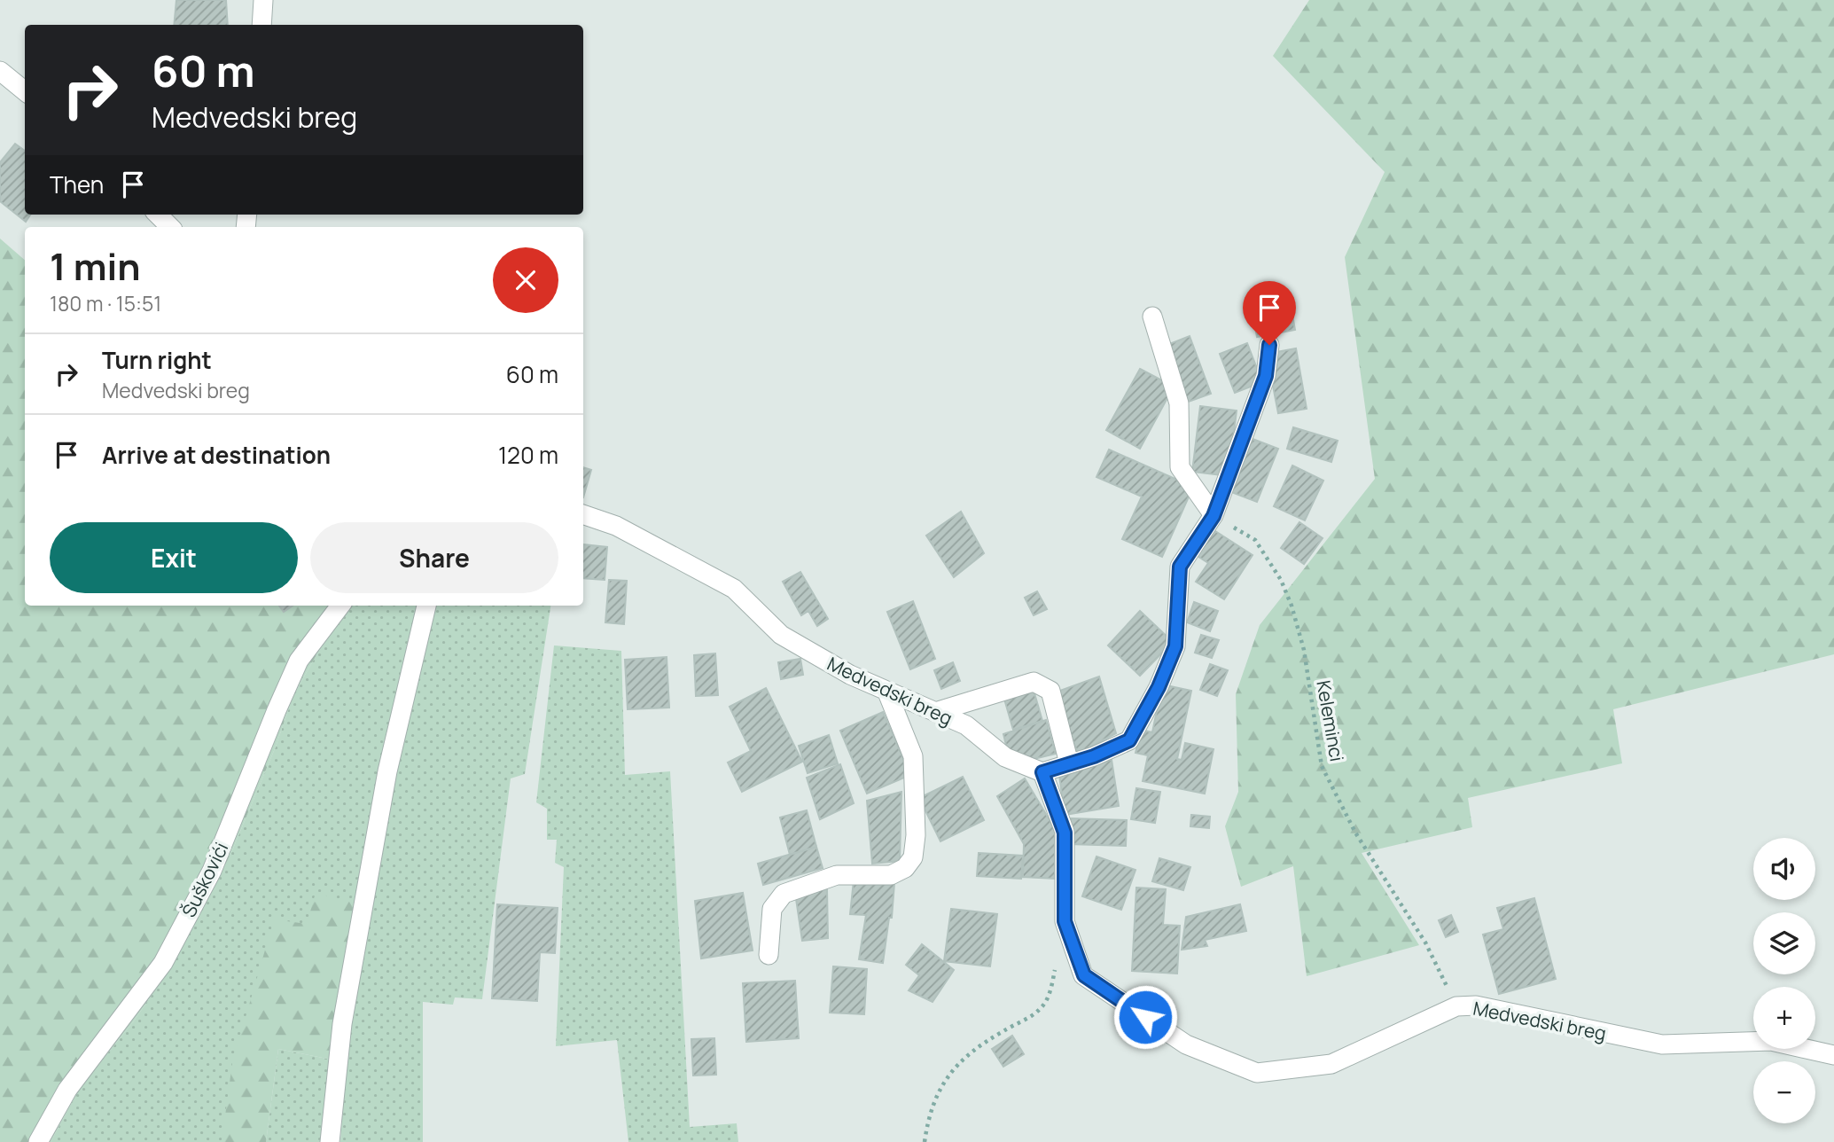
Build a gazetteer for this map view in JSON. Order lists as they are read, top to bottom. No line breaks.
{"streets":{"street":["Medvedski breg","Šuškovići"],"path":["Keleminci"]},"crossings":[["Medvedski breg","Keleminci"]],"page":{"turn":["60 m","Medvedski breg"],"then":"Then","heading":["1 min","180 m · 15:51"],"list":[{"name":"Turn right","note":"Medvedski breg","value":"60 m"},{"name":"Arrive at destination","value":"120 m"}],"buttons":["Exit","Share"],"map_buttons":["+","−"]}}
